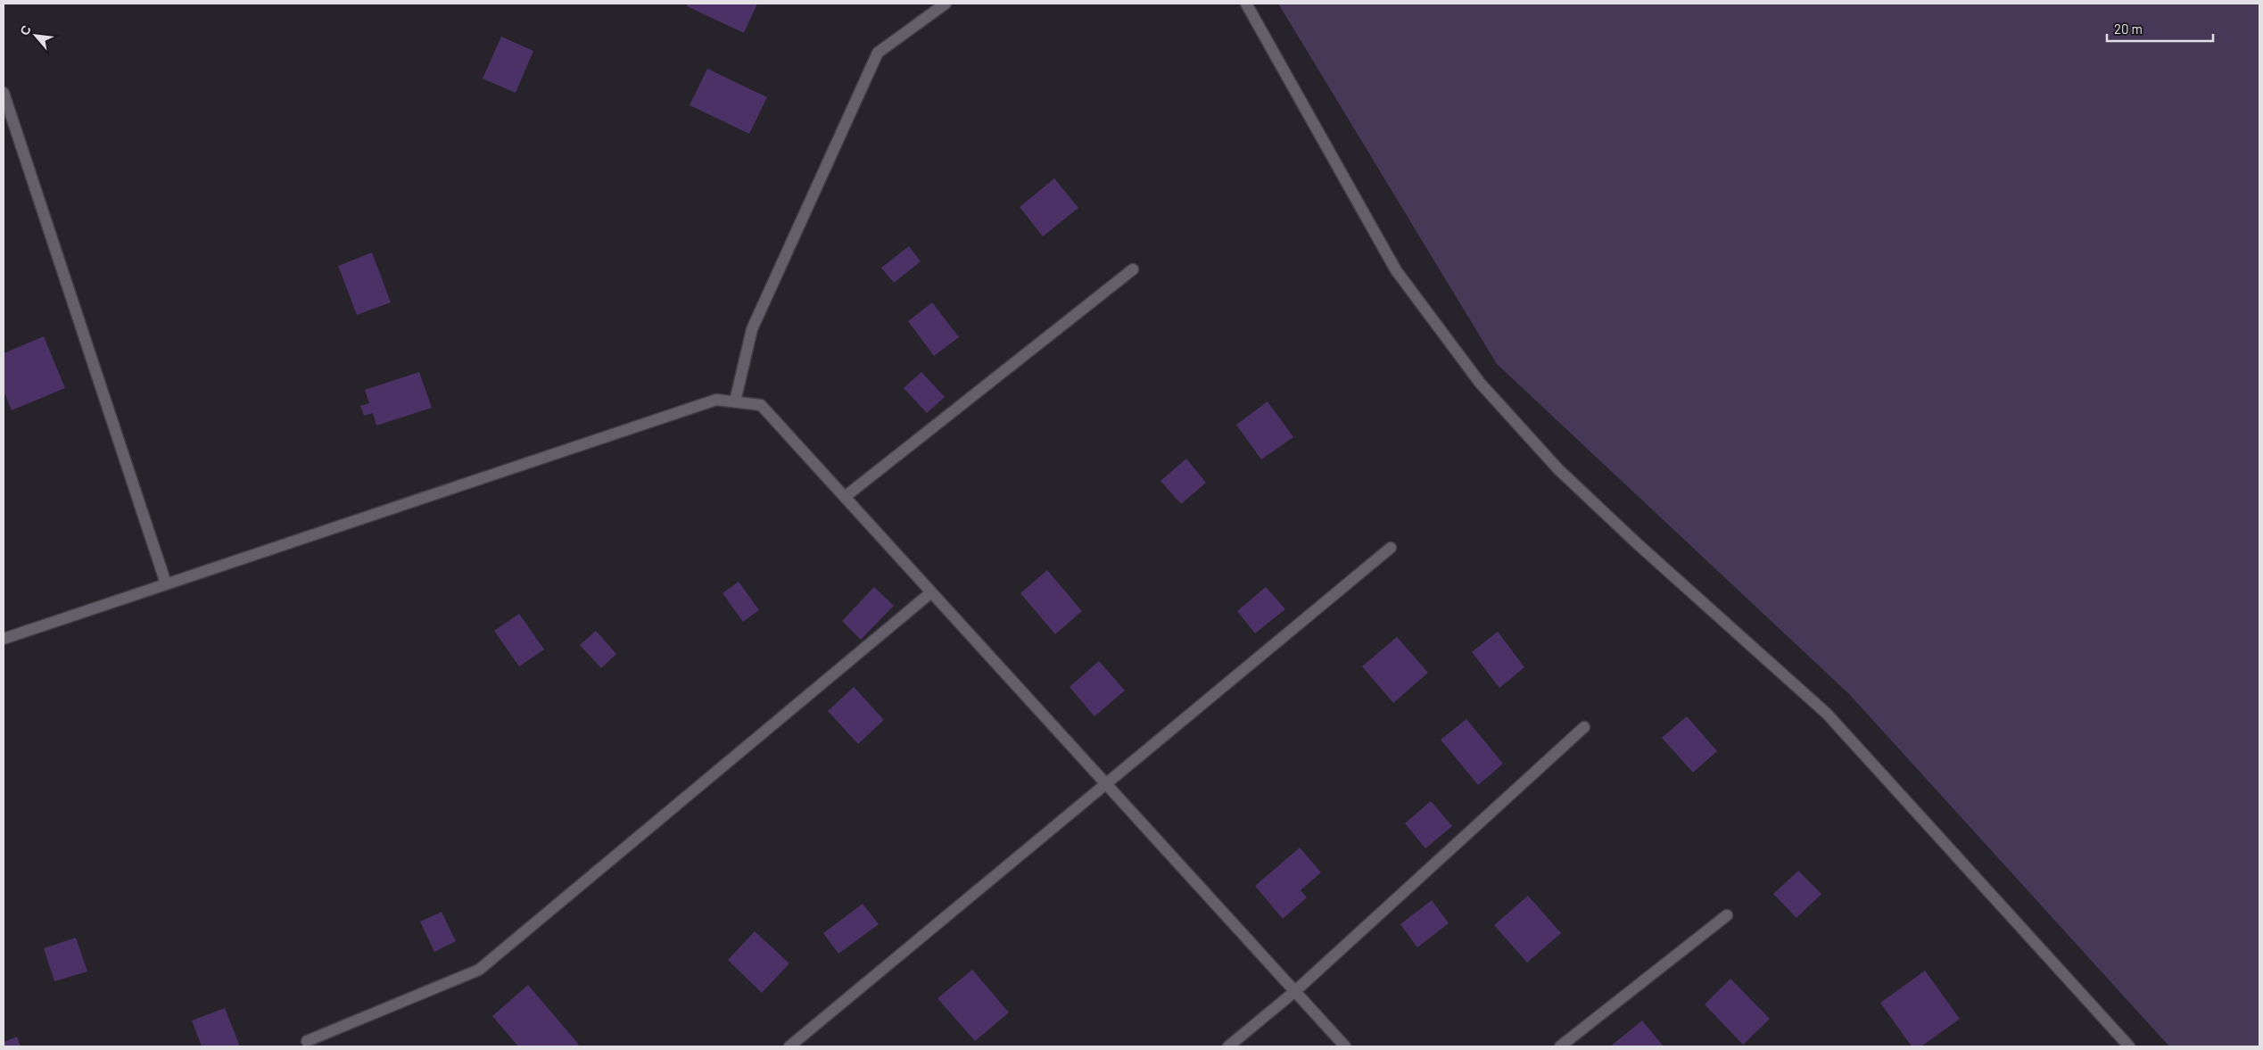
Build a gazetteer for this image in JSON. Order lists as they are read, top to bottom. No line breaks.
{"scale_bar":"20 m","north":"top left"}
